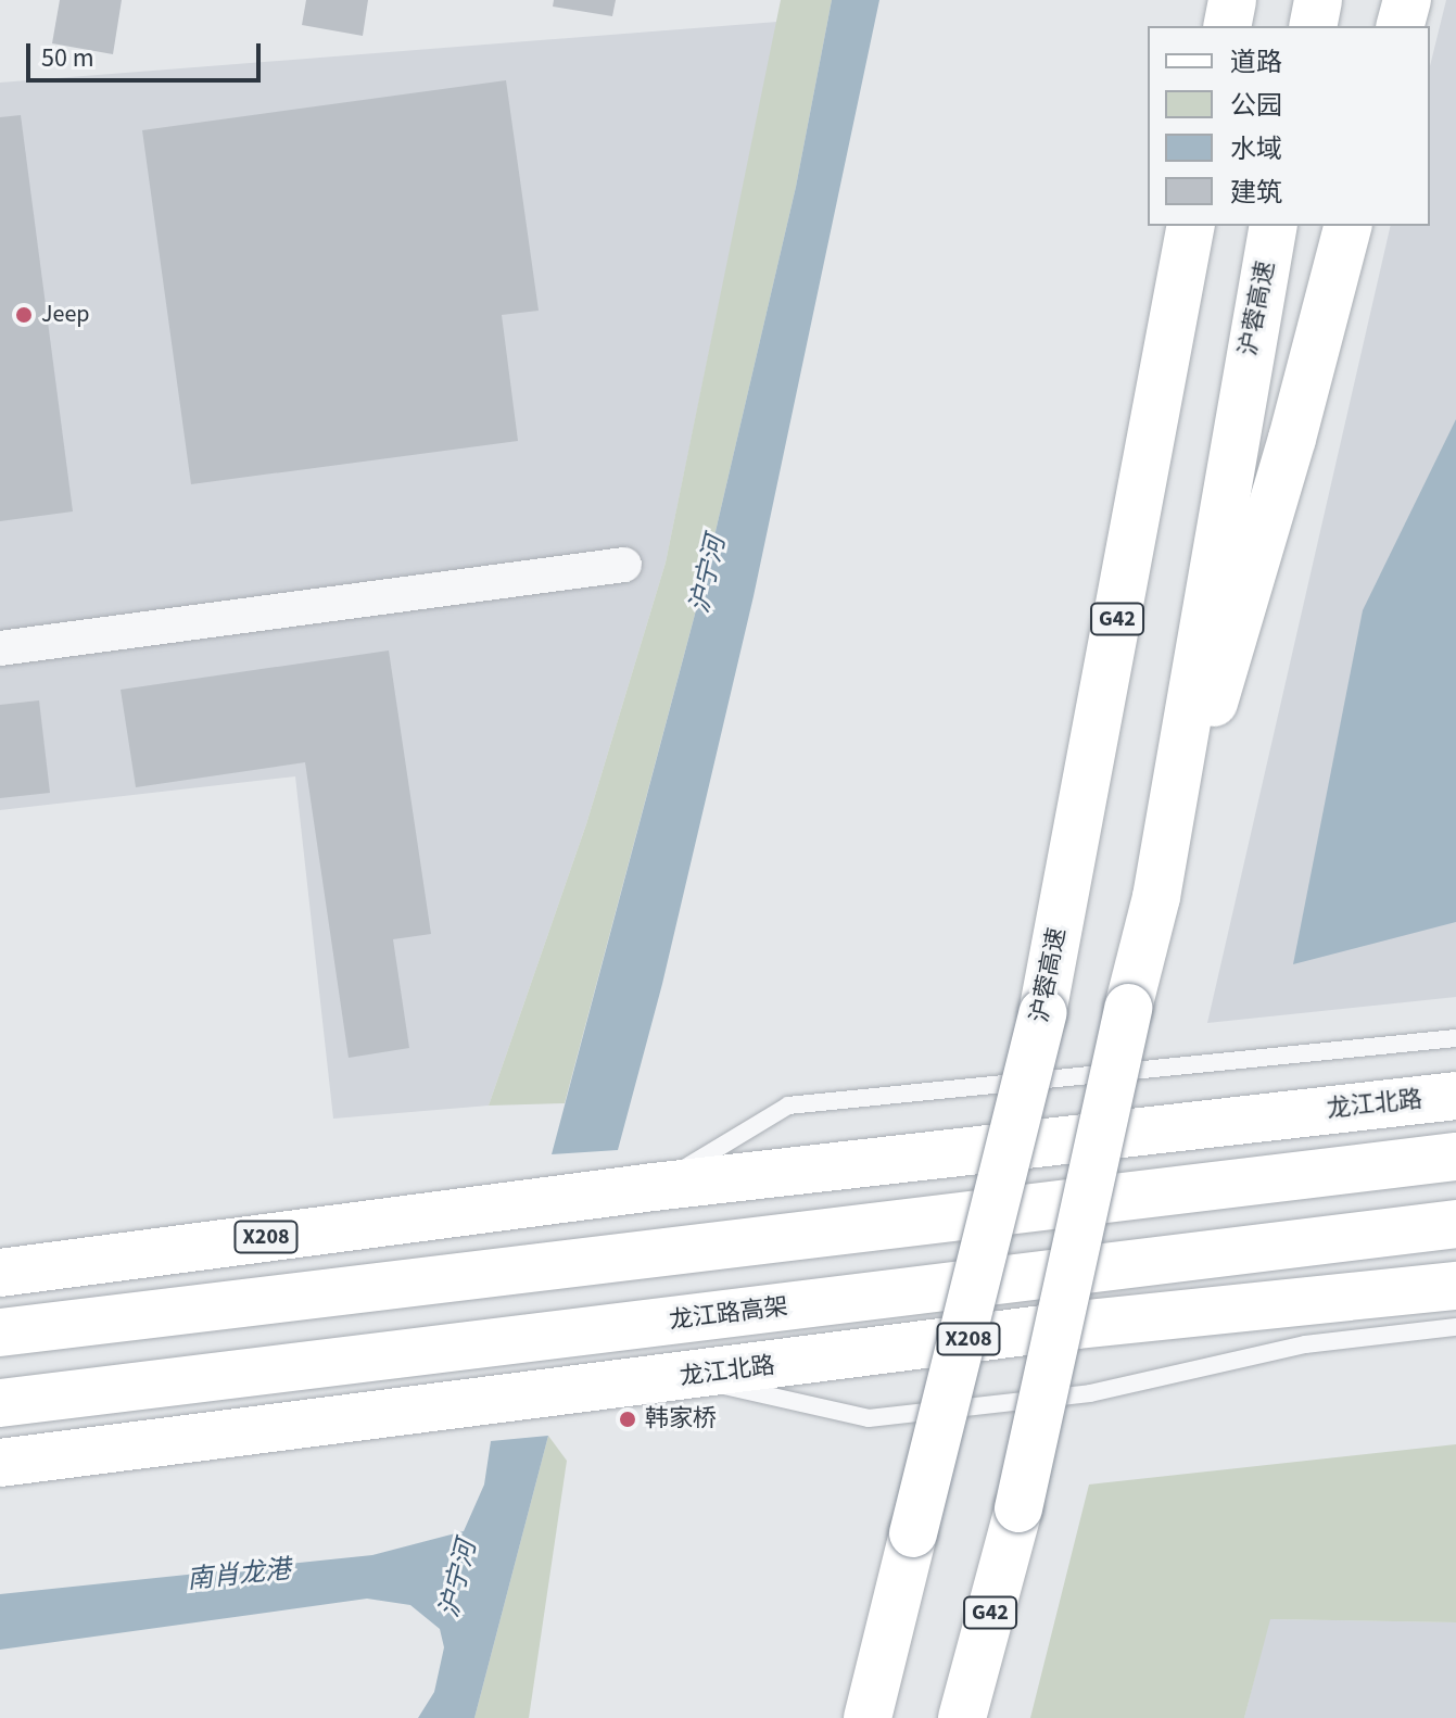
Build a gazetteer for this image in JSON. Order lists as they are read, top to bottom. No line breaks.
{"streets":{"main road":["沪蓉高速","G42","龙江北路","X208","龙江路高架"]},"water":["沪宁河","南肖龙港"],"places":["Jeep","韩家桥"],"legend":["道路","公园","水域","建筑"],"scale_bar":"50 m"}
